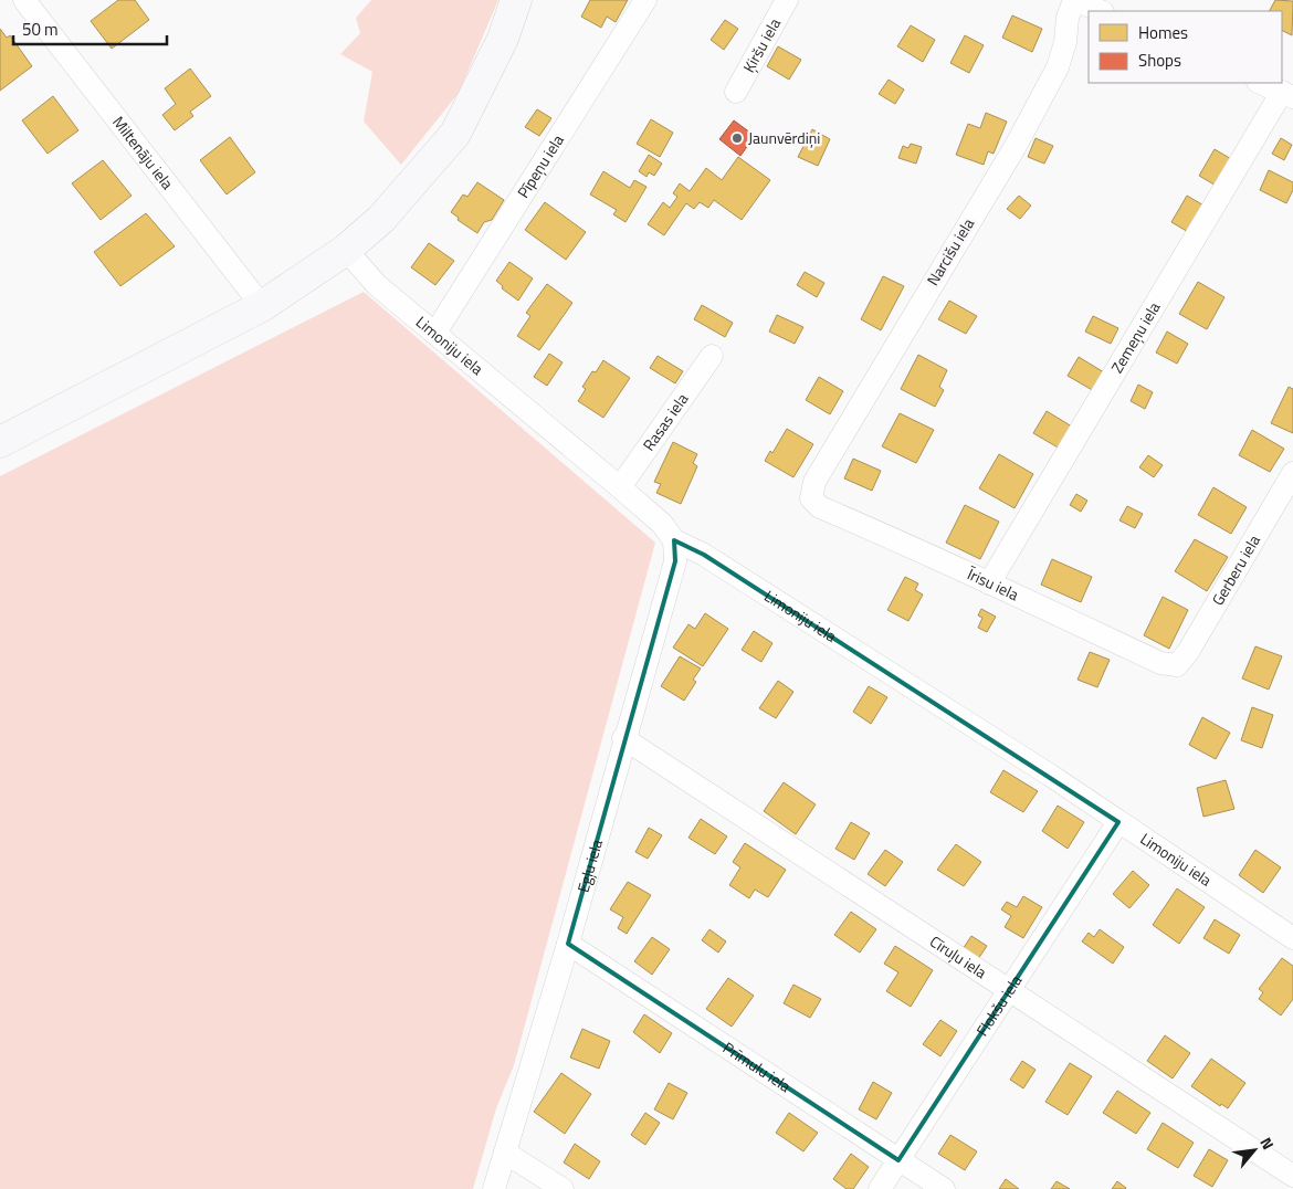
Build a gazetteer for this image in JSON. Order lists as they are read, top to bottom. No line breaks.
{"streets":{"street":["Ķiršu iela","Miltenāju iela","Pīpeņu iela","Narcišu iela","Zemeņu iela","Limoniju iela","Rasas iela","Gerberu iela","Īrisu iela","Egļu iela","Cīruļu iela","Flokšu iela","Prīmulu iela"]},"crossings":[["Pīpeņu iela","Limoniju iela"],["Narcišu iela","Īrisu iela"],["Zemeņu iela","Īrisu iela"],["Limoniju iela","Rasas iela"],["Limoniju iela","Egļu iela"],["Limoniju iela","Flokšu iela"],["Gerberu iela","Īrisu iela"],["Egļu iela","Cīruļu iela"],["Egļu iela","Prīmulu iela"],["Cīruļu iela","Flokšu iela"],["Flokšu iela","Prīmulu iela"]],"places":["Jaunvērdiņi"],"legend":["Homes","Shops"],"scale_bar":"50 m","north":"top right"}
